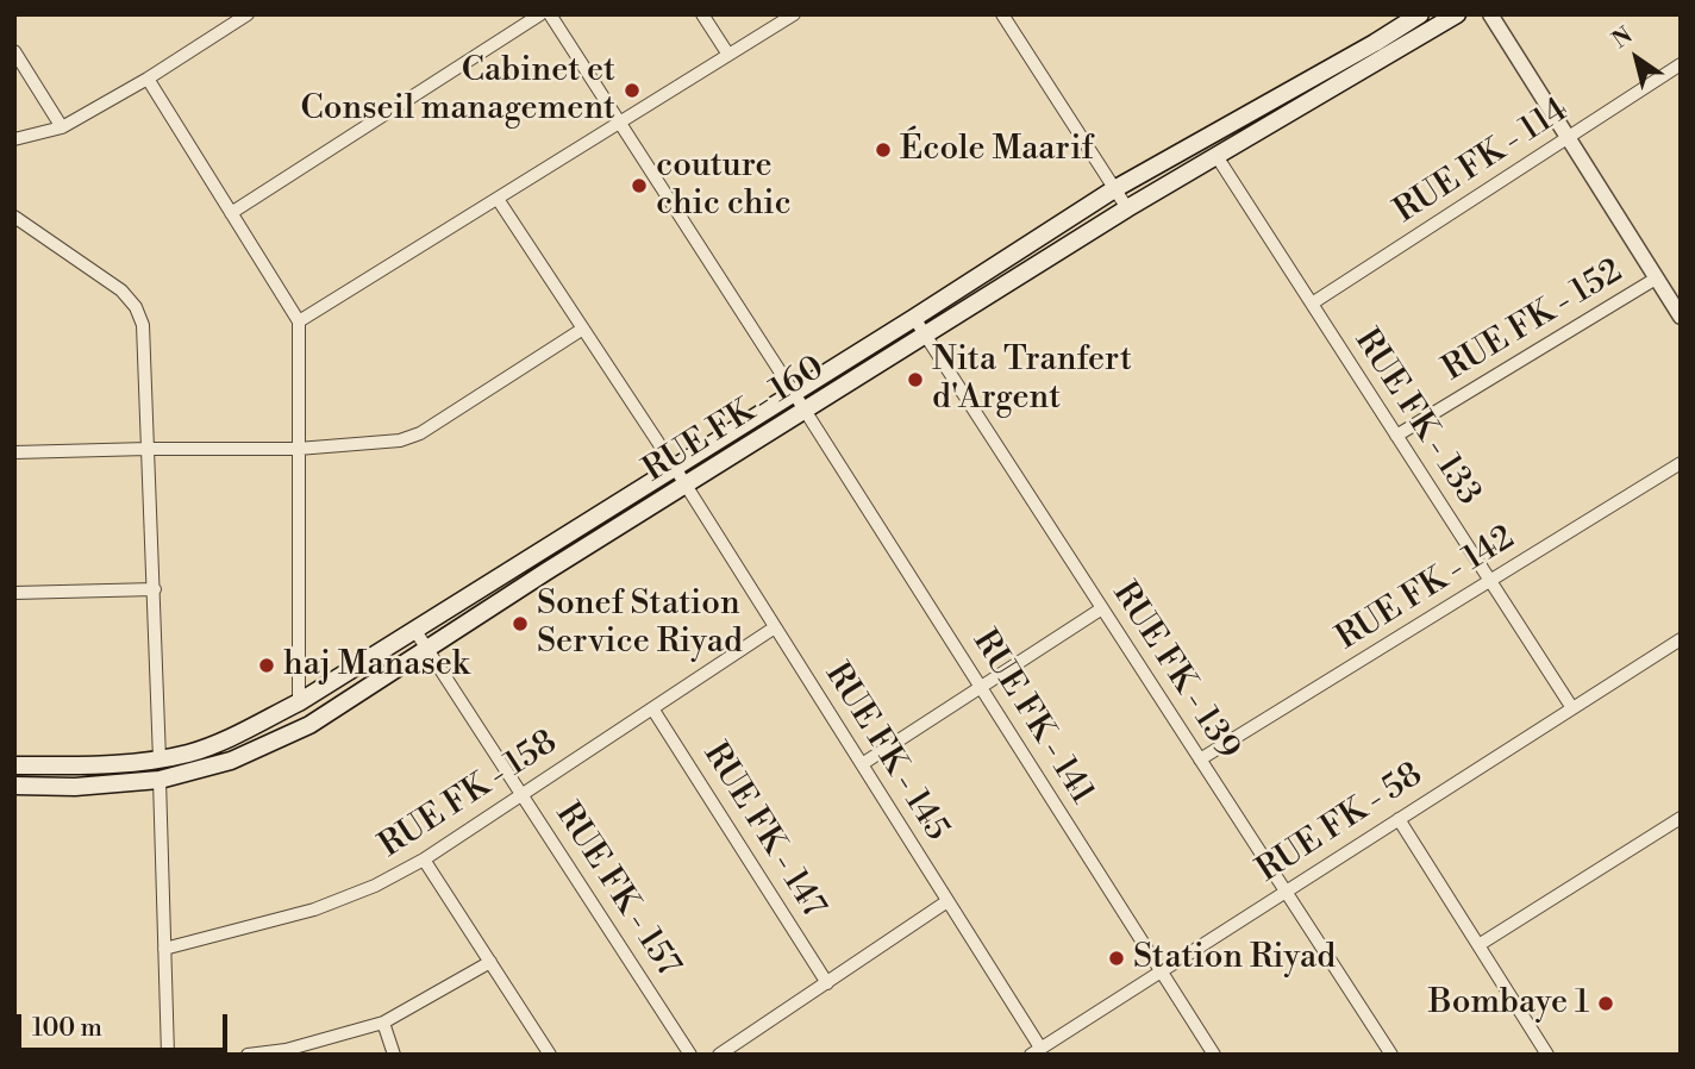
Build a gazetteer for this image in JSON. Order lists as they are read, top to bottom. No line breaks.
{"streets":{"main road":["RUE FK - 160"],"street":["RUE FK - 114","RUE FK - 152","RUE FK - 133","RUE FK - 142","RUE FK - 139","RUE FK - 141","RUE FK - 145","RUE FK - 158","RUE FK - 58","RUE FK - 147","RUE FK - 157"]},"crossings":[["RUE FK - 114","RUE FK - 133"],["RUE FK - 152","RUE FK - 133"],["RUE FK - 133","RUE FK - 160"],["RUE FK - 133","RUE FK - 142"],["RUE FK - 133","RUE FK - 58"],["RUE FK - 160","RUE FK - 139"],["RUE FK - 160","RUE FK - 141"],["RUE FK - 160","RUE FK - 145"],["RUE FK - 160","RUE FK - 157"],["RUE FK - 142","RUE FK - 139"],["RUE FK - 139","RUE FK - 58"],["RUE FK - 141","RUE FK - 58"],["RUE FK - 145","RUE FK - 158"],["RUE FK - 145","RUE FK - 58"],["RUE FK - 158","RUE FK - 147"],["RUE FK - 158","RUE FK - 157"]],"places":["Cabinet et Conseil management","École Maarif","couture chic chic","Nita Tranfert d'Argent","Sonef Station Service Riyad","haj Manasek","Station Riyad","Bombaye 1"],"scale_bar":"100 m","north":"top left"}
